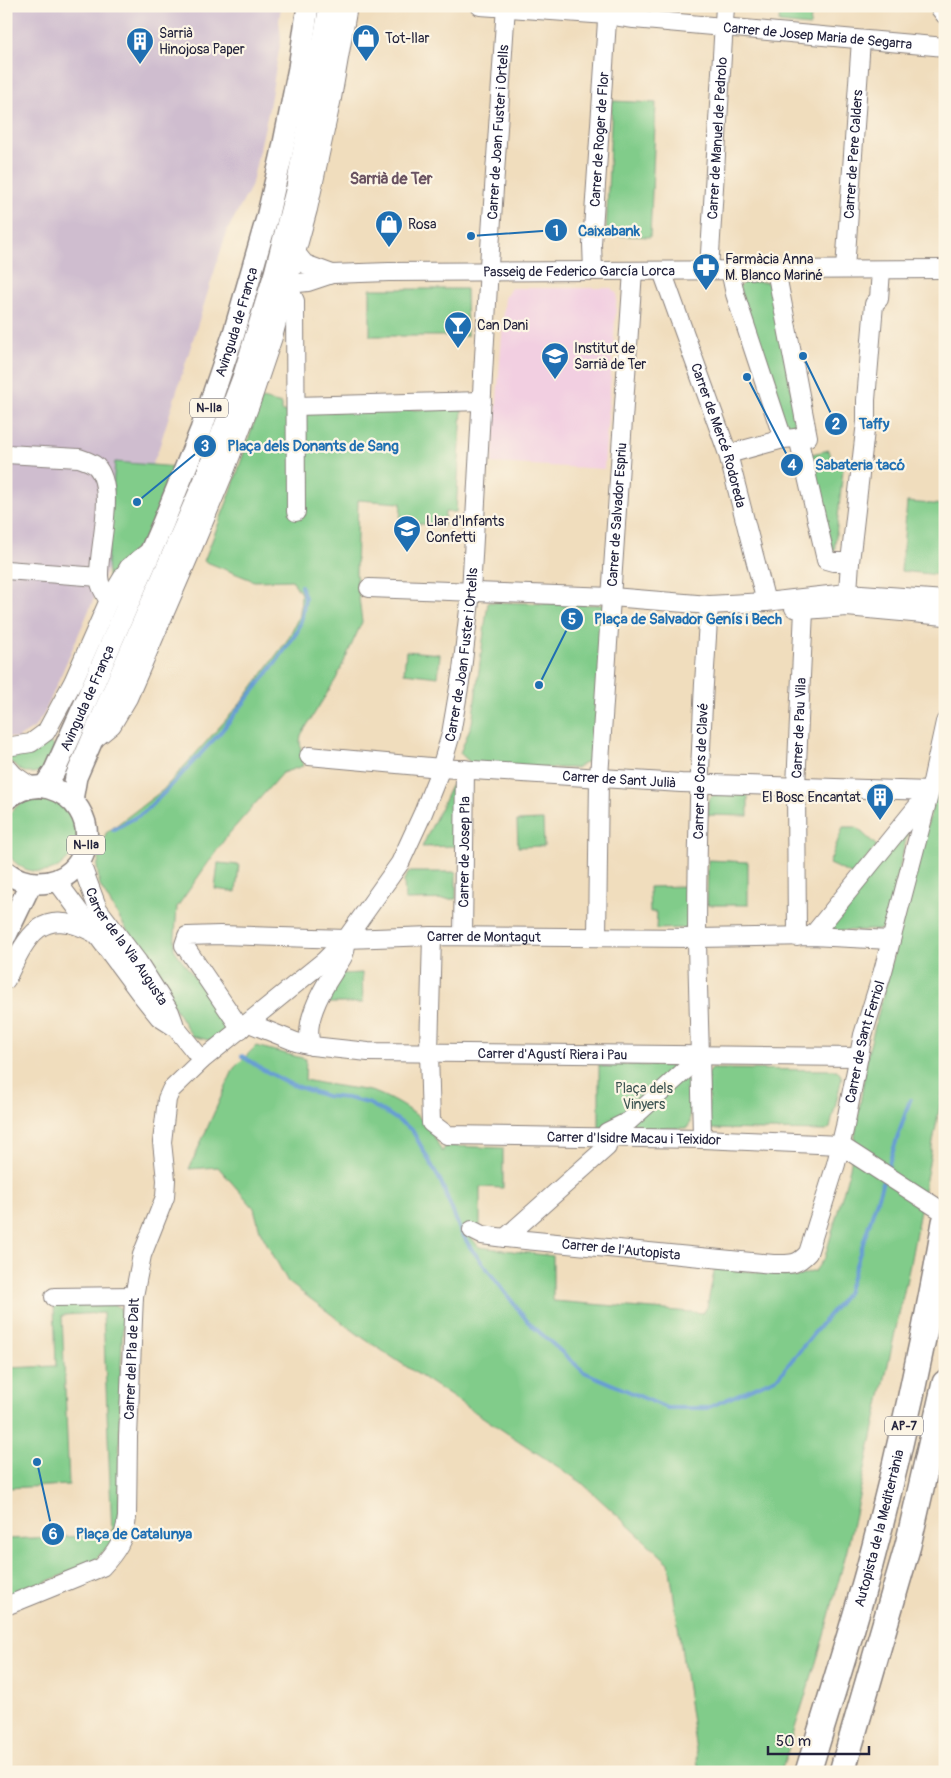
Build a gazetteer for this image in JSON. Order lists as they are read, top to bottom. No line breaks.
{"streets":{"highway":["AP-7","Autopista de la Mediterrània"],"main road":["Avinguda de França","N-IIa"],"street":["Carrer de Josep Maria de Segarra","Carrer de Joan Fuster i Ortells","Carrer de Manuel de Pedrolo","Carrer de Roger de Flor","Carrer de Pere Calders","Passeig de Federico García Lorca","Carrer de Mercé Rodoreda","Carrer de Salvador Espriu","Carrer de Pau Vila","Carrer de Cors de Clavé","Carrer de Sant Julià","Carrer de Josep Pla","Carrer de Montagut","Carrer de la Via Augusta","Carrer de Sant Ferriol","Carrer d'Agustí Riera i Pau","Carrer d'Isidre Macau i Teixidor","Carrer de l'Autopista","Carrer del Pla de Dalt"]},"crossings":[["Carrer de Josep Maria de Segarra","Carrer de Joan Fuster i Ortells"],["Carrer de Josep Maria de Segarra","Carrer de Manuel de Pedrolo"],["Carrer de Josep Maria de Segarra","Carrer de Roger de Flor"],["Carrer de Josep Maria de Segarra","Carrer de Pere Calders"],["Carrer de Joan Fuster i Ortells","Passeig de Federico García Lorca"],["Carrer de Joan Fuster i Ortells","Carrer de Sant Julià"],["Carrer de Joan Fuster i Ortells","Carrer de Montagut"],["Carrer de Joan Fuster i Ortells","Carrer de la Via Augusta"],["Carrer de Joan Fuster i Ortells","Carrer d'Agustí Riera i Pau"],["Carrer de Joan Fuster i Ortells","Carrer del Pla de Dalt"],["Carrer de Manuel de Pedrolo","Passeig de Federico García Lorca"],["Carrer de Roger de Flor","Passeig de Federico García Lorca"],["Carrer de Pere Calders","Passeig de Federico García Lorca"],["Passeig de Federico García Lorca","Avinguda de França"],["Passeig de Federico García Lorca","Carrer de Mercé Rodoreda"],["Passeig de Federico García Lorca","Carrer de Salvador Espriu"],["Avinguda de França","N-IIa"],["N-IIa","Carrer de la Via Augusta"],["Carrer de Salvador Espriu","Carrer de Sant Julià"],["Carrer de Salvador Espriu","Carrer de Montagut"],["Carrer de Pau Vila","Carrer de Sant Julià"],["Carrer de Pau Vila","Carrer de Montagut"],["Carrer de Pau Vila","Carrer de Sant Ferriol"],["Carrer de Cors de Clavé","Carrer de Sant Julià"],["Carrer de Cors de Clavé","Carrer de Montagut"],["Carrer de Cors de Clavé","Carrer d'Agustí Riera i Pau"],["Carrer de Cors de Clavé","Carrer d'Isidre Macau i Teixidor"],["Carrer de Sant Julià","Carrer de Josep Pla"],["Carrer de Sant Julià","Carrer de Sant Ferriol"],["Carrer de Josep Pla","Carrer de Montagut"],["Carrer de Montagut","Carrer de Sant Ferriol"],["Carrer de Montagut","Carrer d'Agustí Riera i Pau"],["Carrer de la Via Augusta","Carrer del Pla de Dalt"],["Carrer de Sant Ferriol","Carrer d'Agustí Riera i Pau"],["Carrer de Sant Ferriol","Carrer d'Isidre Macau i Teixidor"],["Carrer de Sant Ferriol","Carrer de l'Autopista"],["Carrer d'Agustí Riera i Pau","Carrer d'Isidre Macau i Teixidor"]],"districts":["Sarrià de Ter"],"parks":["Plaça dels Vinyers"],"places":{"shop":["Tot-llar","Rosa"],"building":["Sarrià Hinojosa Paper","El Bosc Encantat"],"other":["Caixabank","Taffy","Sabateria tacó","Plaça dels Donants de Sang","Plaça de Salvador Genís i Bech","Plaça de Catalunya"],"pharmacy":["Farmàcia Anna M. Blanco Mariné"],"bar":["Can Dani"],"school or university":["Institut de Sarrià de Ter","Llar d'Infants Confetti"]},"scale_bar":"50 m"}
